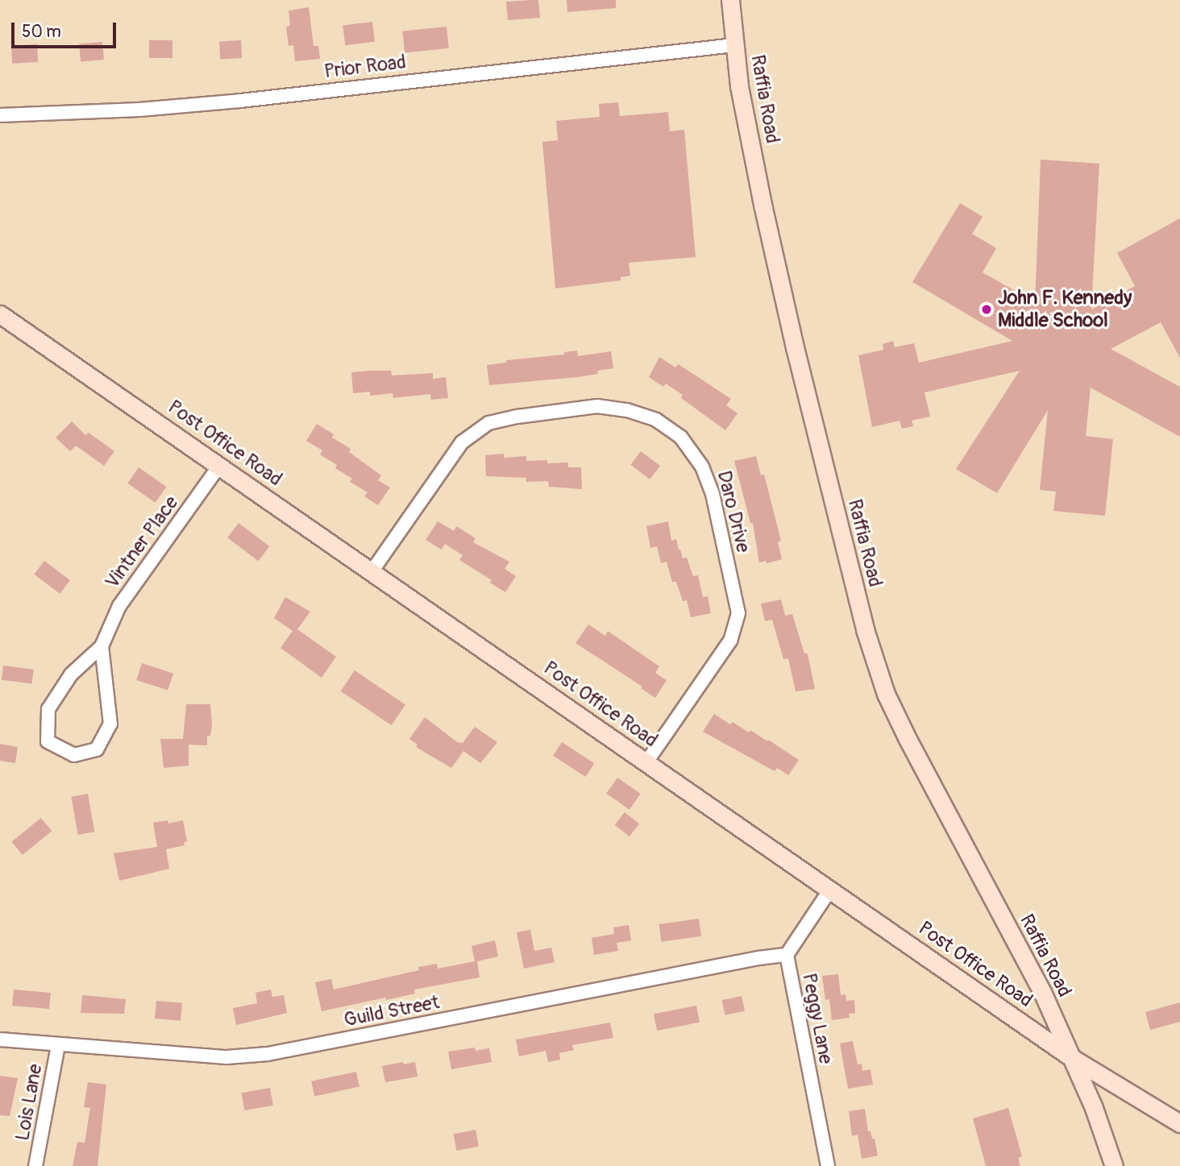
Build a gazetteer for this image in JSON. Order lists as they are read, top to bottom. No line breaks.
{"streets":{"street":["Prior Road","Raffia Road","Post Office Road","Daro Drive","Vintner Place","Guild Street","Peggy Lane","Lois Lane"]},"crossings":[["Prior Road","Raffia Road"],["Raffia Road","Post Office Road"],["Post Office Road","Daro Drive"],["Post Office Road","Vintner Place"],["Post Office Road","Peggy Lane"],["Guild Street","Peggy Lane"],["Guild Street","Lois Lane"]],"places":["John F. Kennedy Middle School"],"scale_bar":"50 m"}
